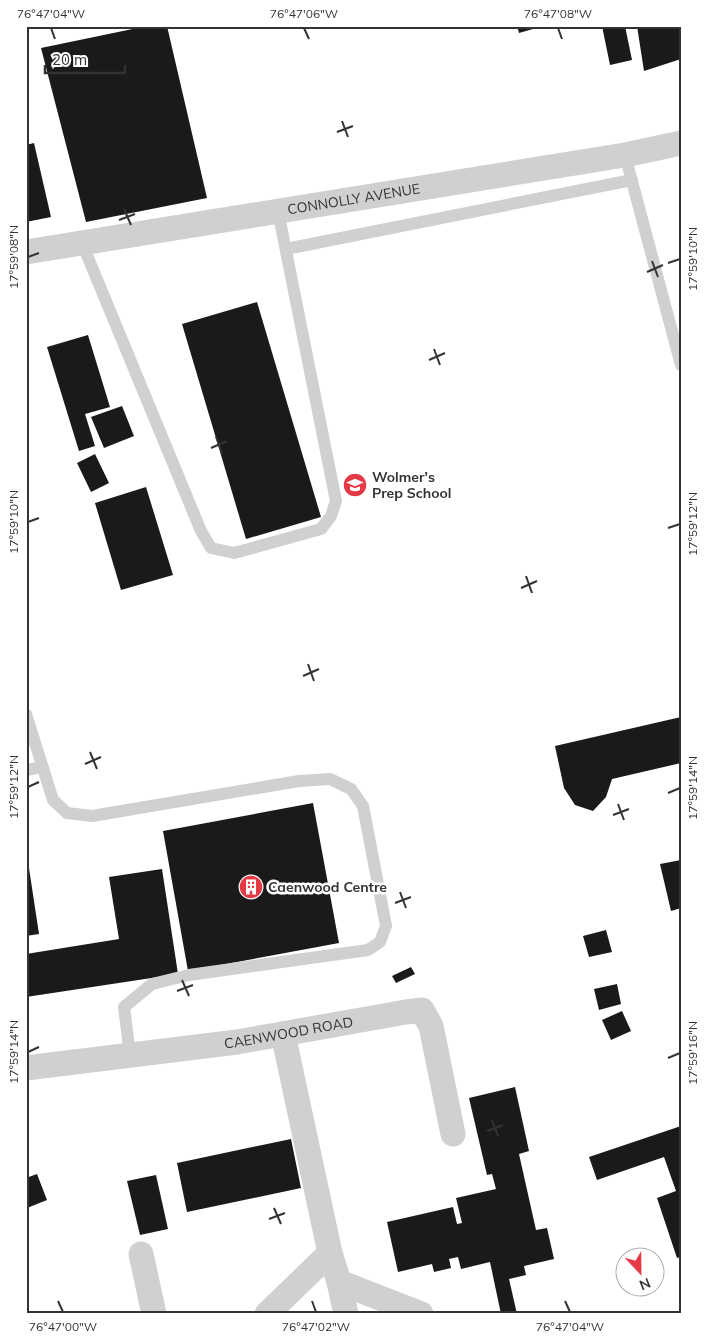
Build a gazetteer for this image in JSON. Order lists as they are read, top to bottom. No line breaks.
{"streets":{"street":["CONNOLLY AVENUE","CAENWOOD ROAD"]},"places":{"school or university":["Wolmer's Prep School"],"building":["Caenwood Centre"]},"scale_bar":"20 m","north":"bottom","coordinates":["76°47'04\"W","76°47'06\"W","76°47'08\"W","17°59'08\"N","17°59'10\"N","17°59'12\"N","17°59'14\"N","17°59'16\"N","76°47'00\"W","76°47'02\"W"]}
